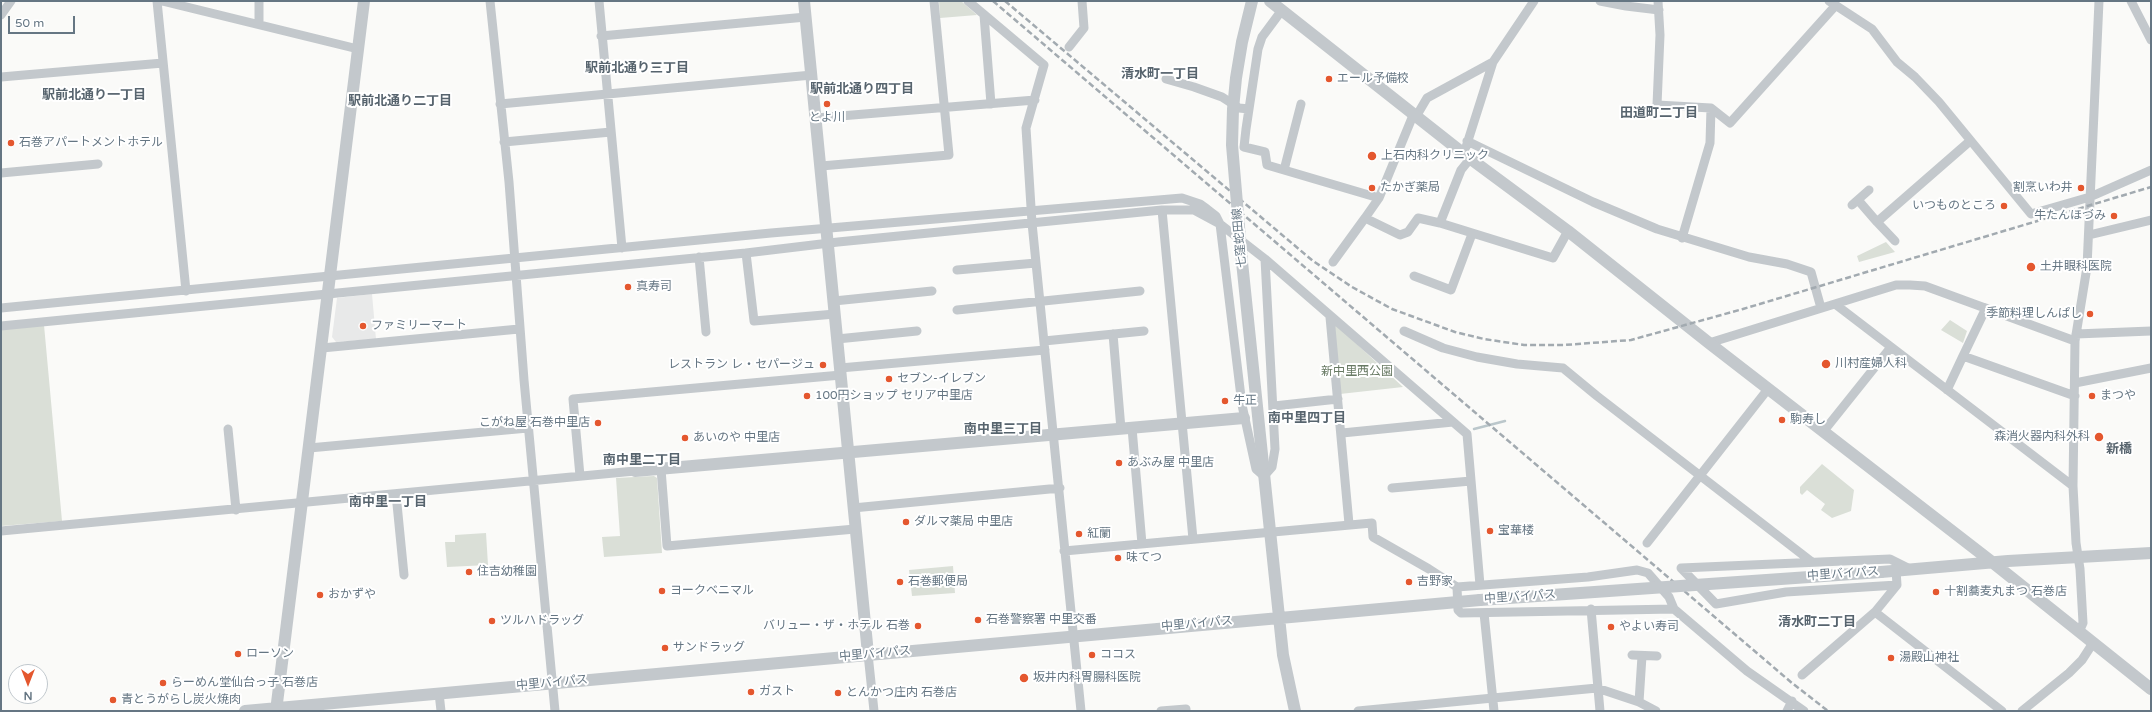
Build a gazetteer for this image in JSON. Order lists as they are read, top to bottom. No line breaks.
{"streets":{"street":["七窪蛇田線","中里バイパス"]},"crossings":[["七窪蛇田線","中里バイパス"]],"districts":["駅前北通り三丁目","清水町一丁目","駅前北通り四丁目","駅前北通り一丁目","駅前北通り二丁目","田道町二丁目","南中里四丁目","南中里三丁目","新橋","南中里二丁目","南中里一丁目","清水町二丁目"],"parks":["新中里西公園"],"places":["エール予備校","とよ川","石巻アパートメントホテル","上石内科クリニック","たかぎ薬局","割烹いわ井","いつものところ","牛たんほづみ","土井眼科医院","真寿司","季節料理しんぱし","ファミリーマート","川村産婦人科","レストラン レ・セパージュ","セブン-イレブン","100円ショップ セリア中里店","まつや","牛正","駒寿し","こがね屋 石巻中里店","森消火器内科外科","あいのや 中里店","あぶみ屋 中里店","ダルマ薬局 中里店","宝華楼","紅蘭","味てつ","住吉幼稚園","石巻郵便局","吉野家","ヨークベニマル","十割蕎麦丸まつ 石巻店","おかずや","石巻警察署 中里交番","ツルハドラッグ","バリュー・ザ・ホテル 石巻","やよい寿司","サンドラッグ","ローソン","ココス","湯殿山神社","坂井内科胃腸科医院","らーめん堂仙台っ子 石巻店","ガスト","とんかつ庄内 石巻店","青とうがらし炭火焼肉"],"scale_bar":"50 m","north":"bottom"}
